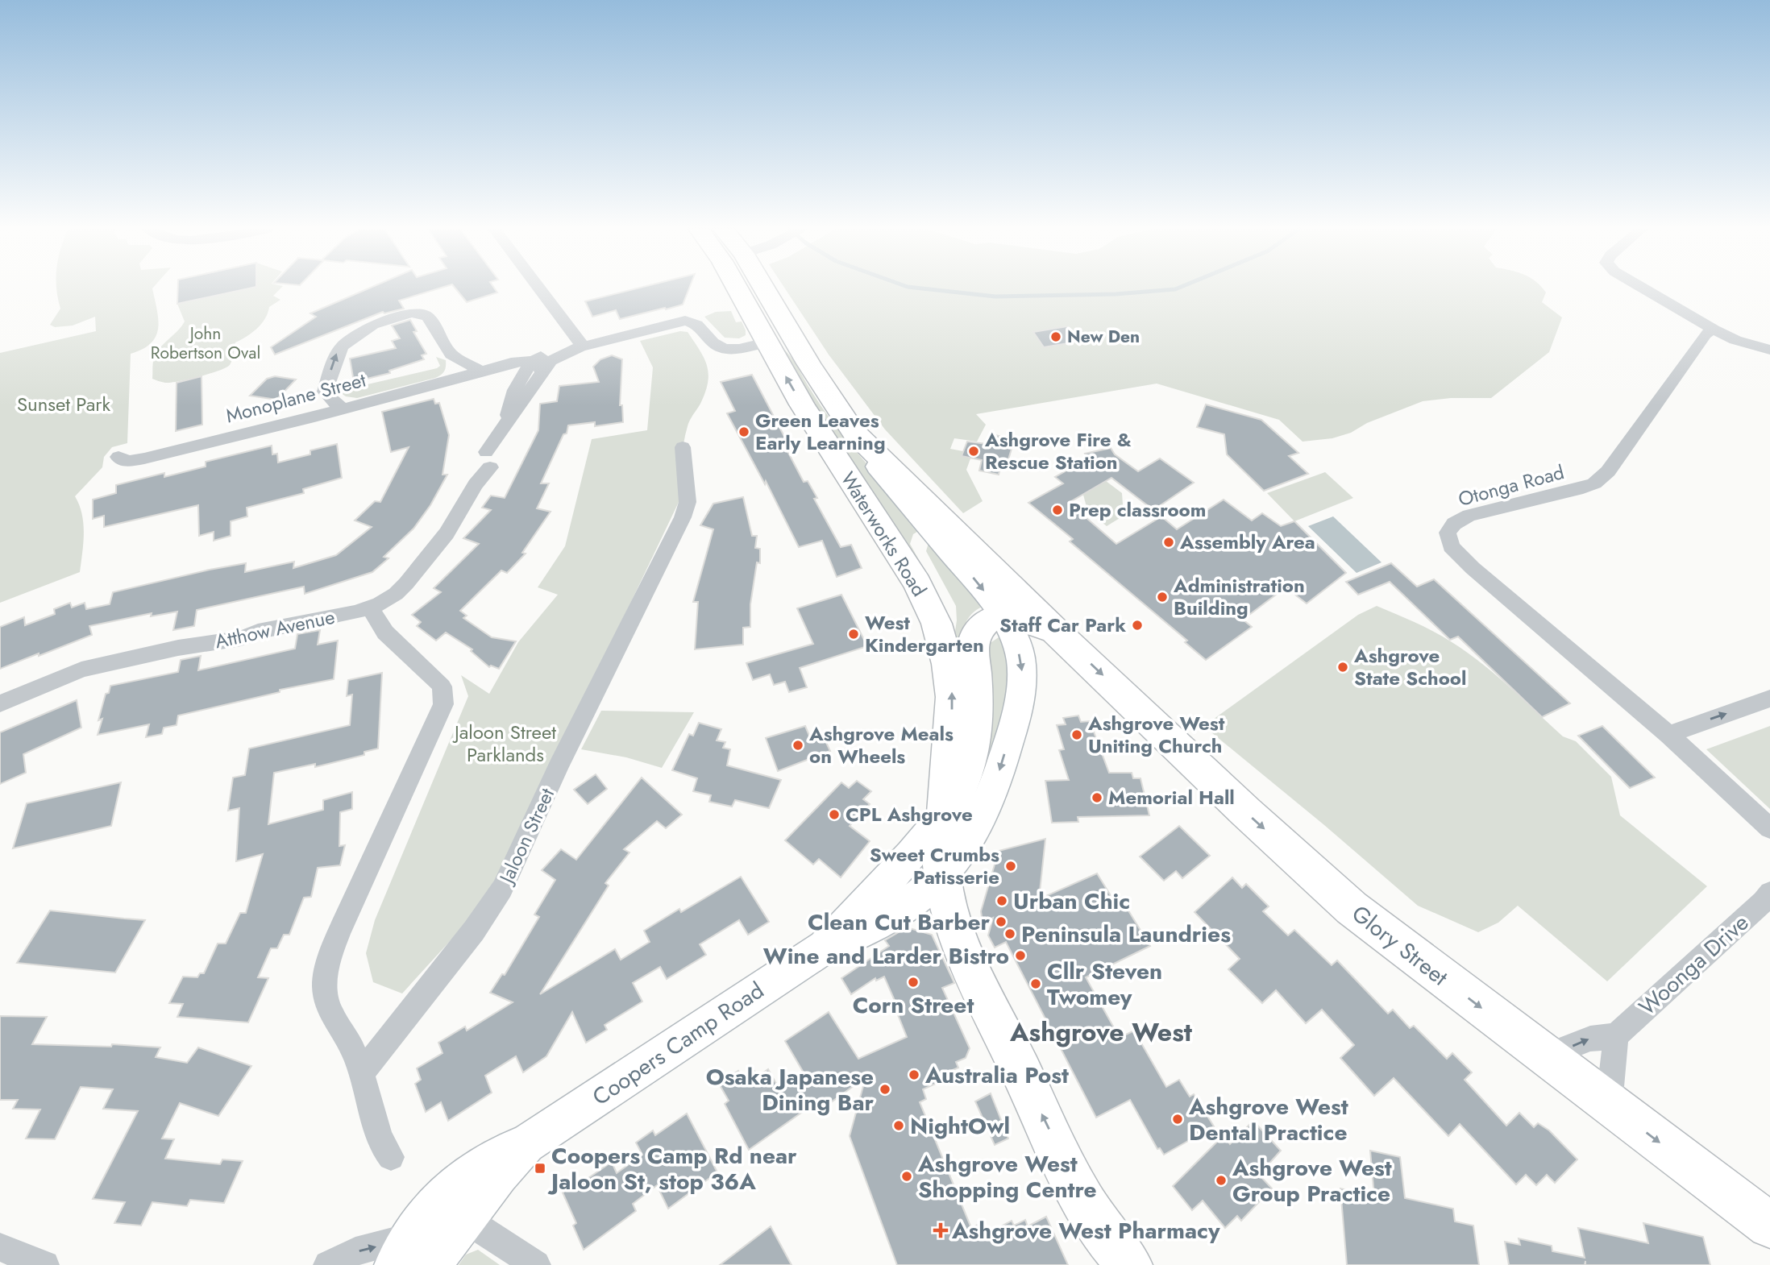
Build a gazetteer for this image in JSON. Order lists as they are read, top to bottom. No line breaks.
{"streets":{"main road":["Waterworks Road","Glory Street","Coopers Camp Road"],"street":["Monoplane Street","Otonga Road","Atthow Avenue","Jaloon Street","Woonga Drive"]},"crossings":[["Monoplane Street","Waterworks Road"],["Monoplane Street","Atthow Avenue"],["Waterworks Road","Glory Street"],["Waterworks Road","Coopers Camp Road"]],"one_way":["Glory Street"],"districts":["Ashgrove West"],"parks":["John Robertson Oval","Sunset Park","Jaloon Street Parklands"],"places":{"other":["New Den","Green Leaves Early Learning","Ashgrove Fire & Rescue Station","Prep classroom","Assembly Area","Administration Building","Staff Car Park","West Kindergarten","Ashgrove State School","Ashgrove West Uniting Church","Ashgrove Meals on Wheels","Memorial Hall","CPL Ashgrove","Sweet Crumbs Patisserie","Urban Chic","Clean Cut Barber","Peninsula Laundries","Wine and Larder Bistro","Corn Street","Cllr Steven Twomey","Australia Post","Osaka Japanese Dining Bar","Ashgrove West Dental Practice","NightOwl","Ashgrove West Shopping Centre","Ashgrove West Group Practice"],"transit":["Coopers Camp Rd near Jaloon St, stop 36A"],"health":["Ashgrove West Pharmacy"]}}
